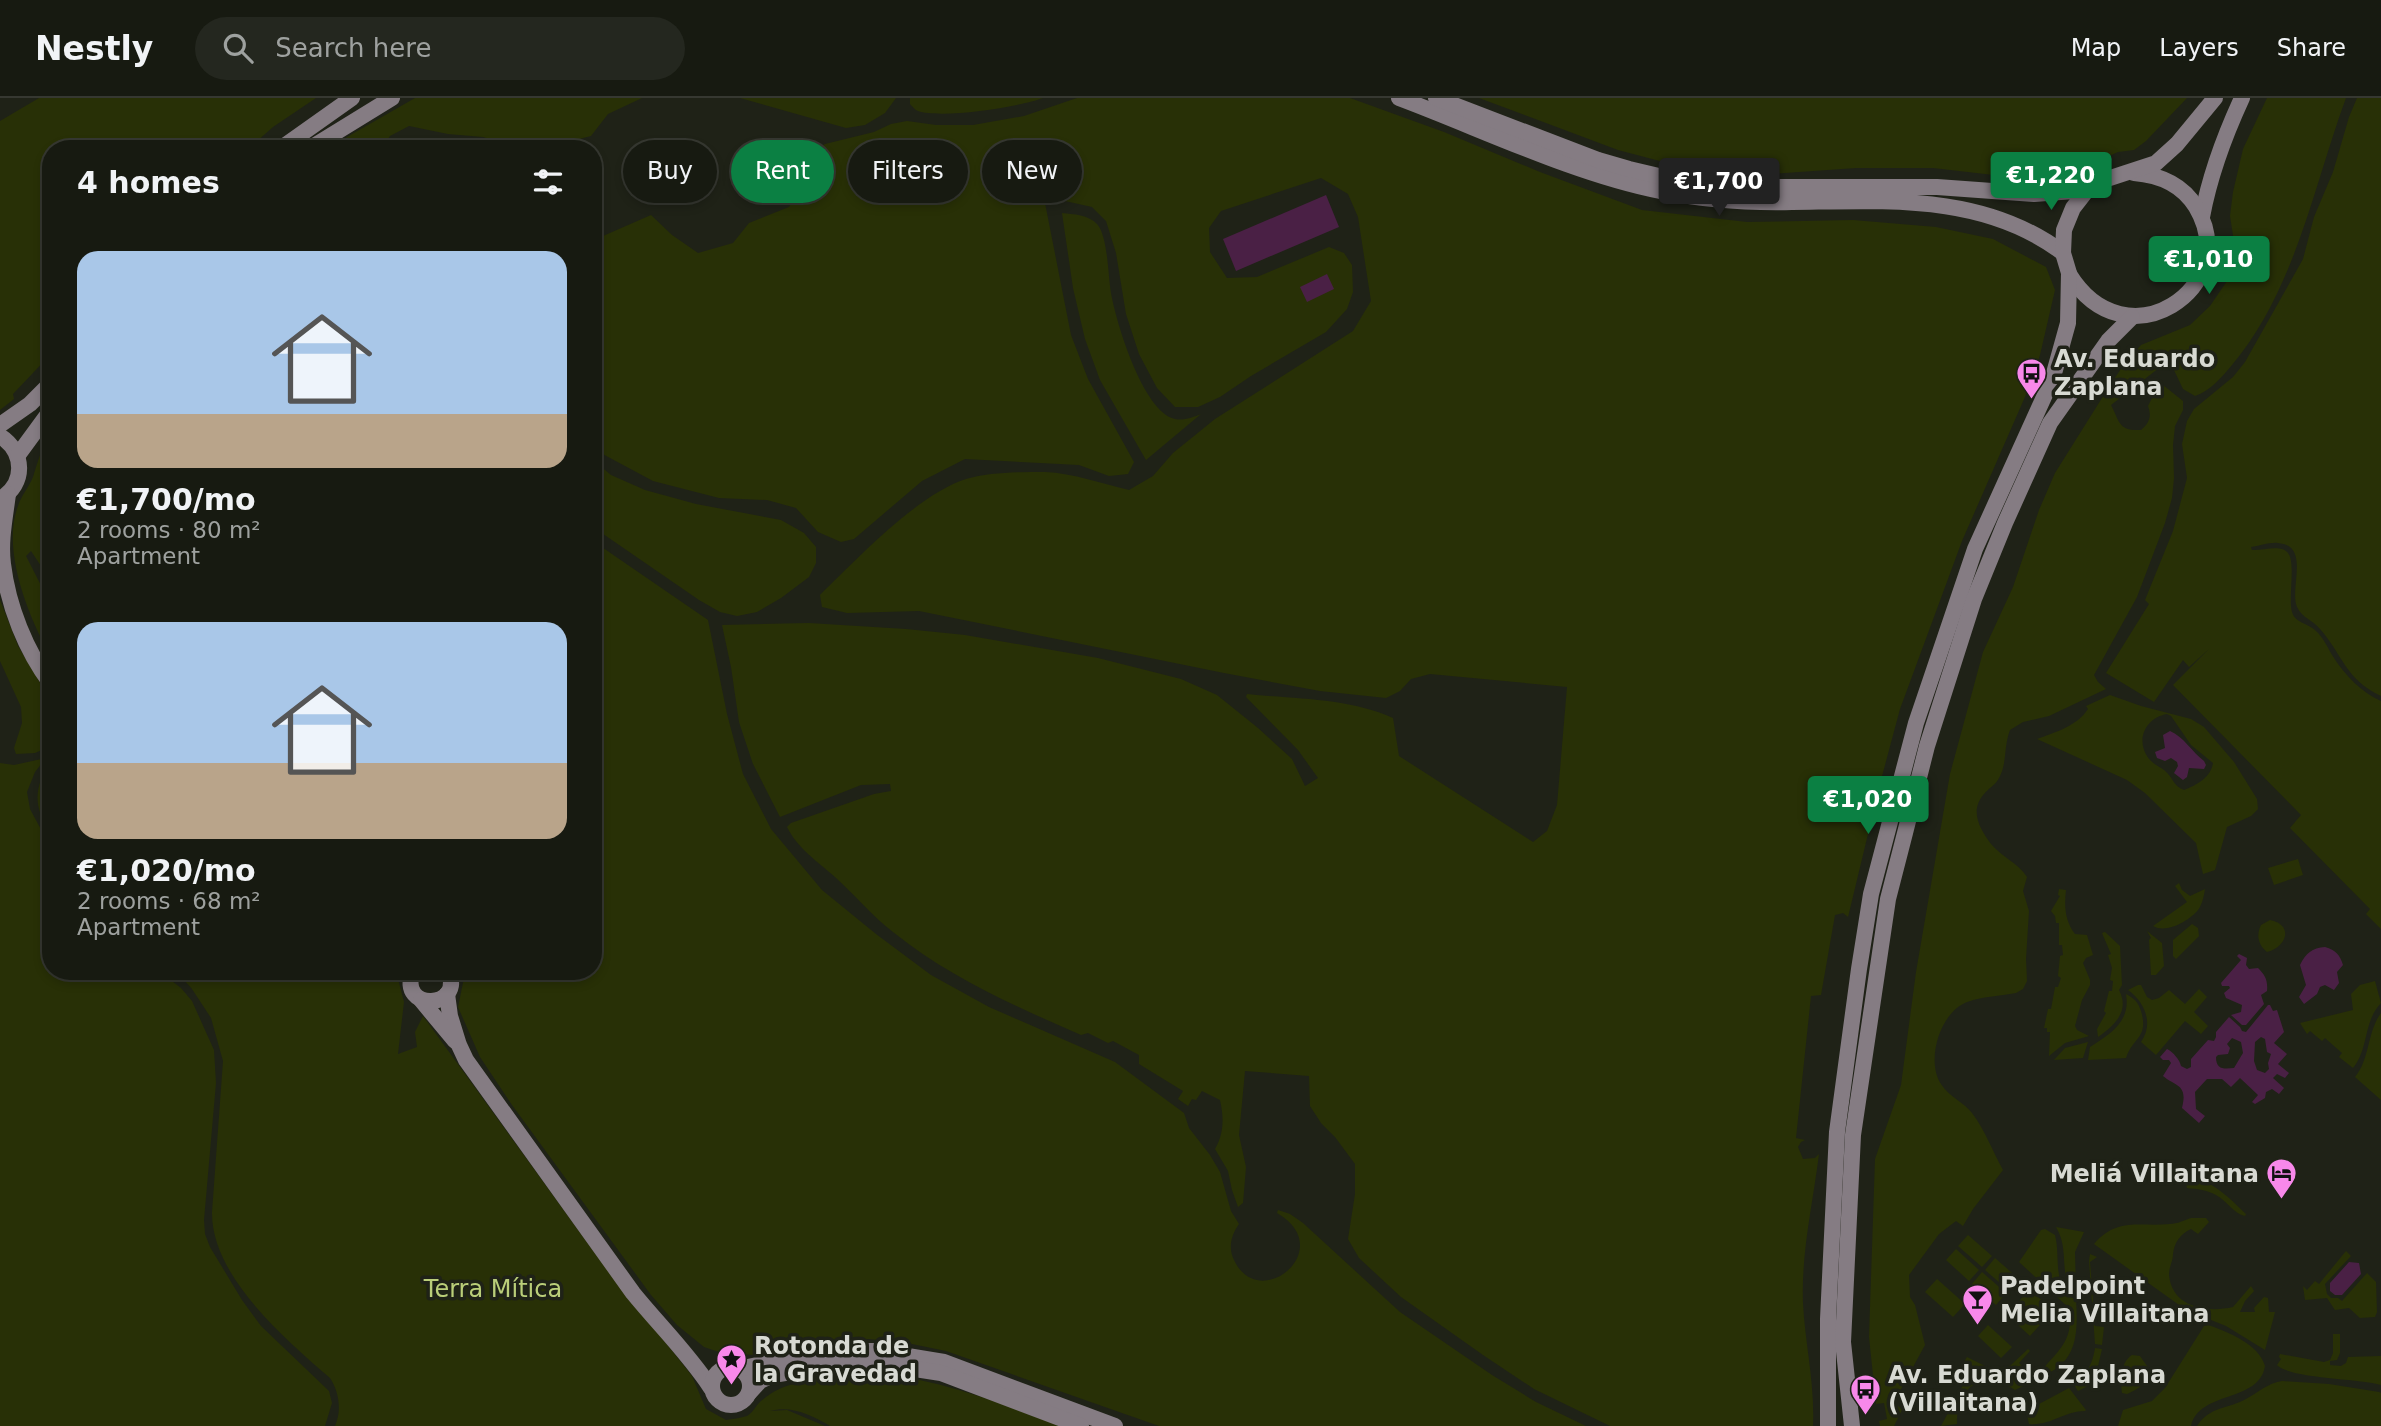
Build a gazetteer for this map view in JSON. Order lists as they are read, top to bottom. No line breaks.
{"parks":["Terra Mítica"],"places":{"bus stop":["Av. Eduardo Zaplana","Av. Eduardo Zaplana (Villaitana)"],"hotel":["Meliá Villaitana"],"bar":["Padelpoint Melia Villaitana"],"place":["Rotonda de la Gravedad"]},"page":{"header":"Nestly","search":"Search here","nav":["Map","Layers","Share"],"chip":["Buy","Rent","Filters","New"],"heading":"4 homes","price":["€1,220","€1,700","€1,010","€1,020"],"list":[{"name":"€1,700/mo","note":"2 rooms · 80 m² · Apartment"},{"name":"€1,020/mo","note":"2 rooms · 68 m² · Apartment"}]}}
